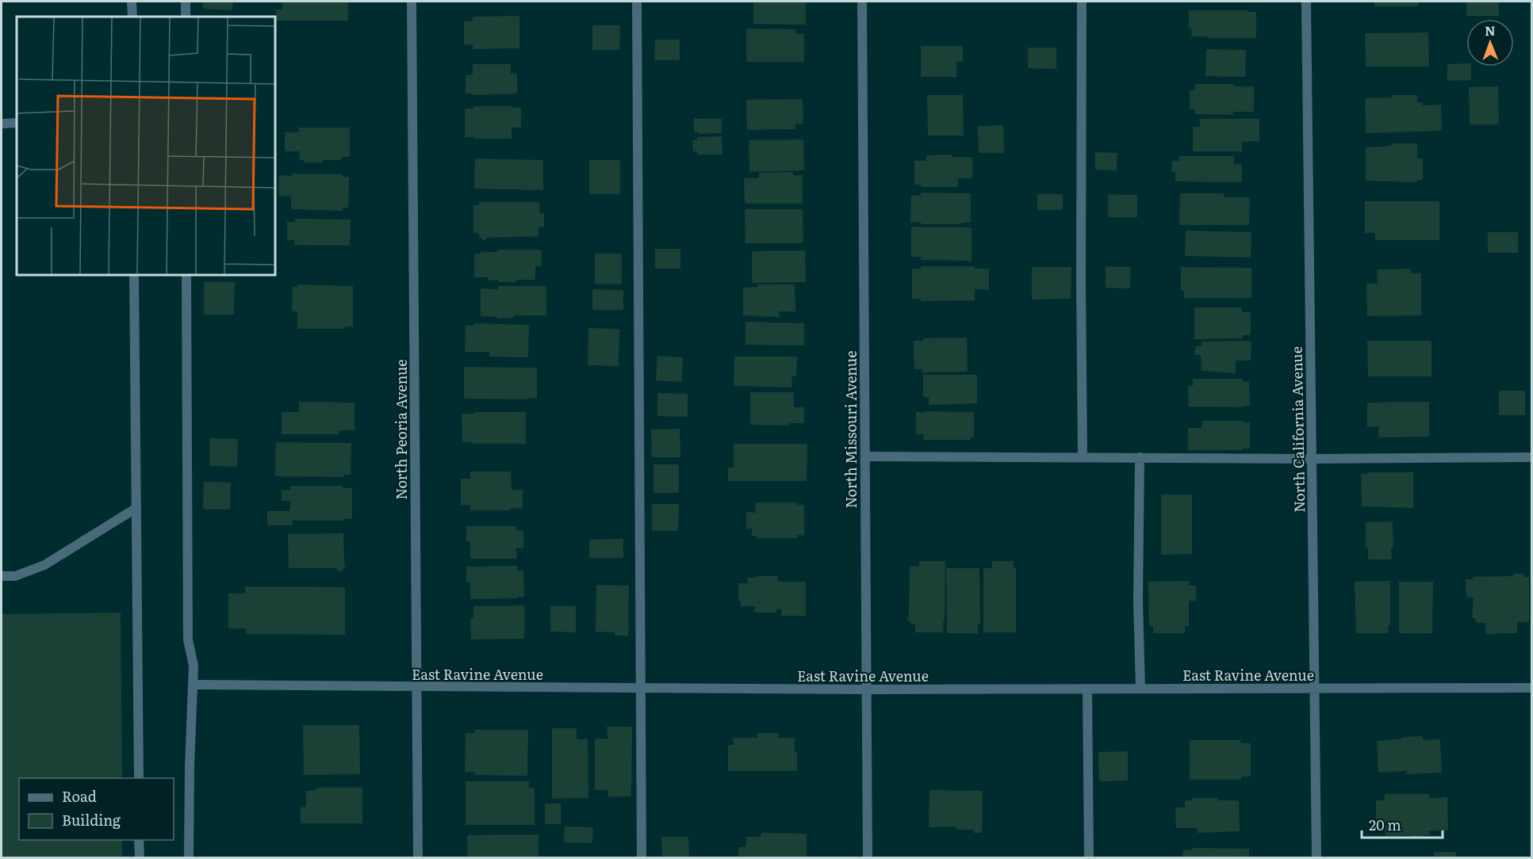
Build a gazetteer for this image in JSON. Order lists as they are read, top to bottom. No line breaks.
{"streets":{"street":["North Peoria Avenue","North Missouri Avenue","North California Avenue","East Ravine Avenue"]},"crossings":[["North Peoria Avenue","East Ravine Avenue"],["North Missouri Avenue","East Ravine Avenue"],["North California Avenue","East Ravine Avenue"]],"legend":["Road","Building"],"scale_bar":"20 m","north":"top"}
